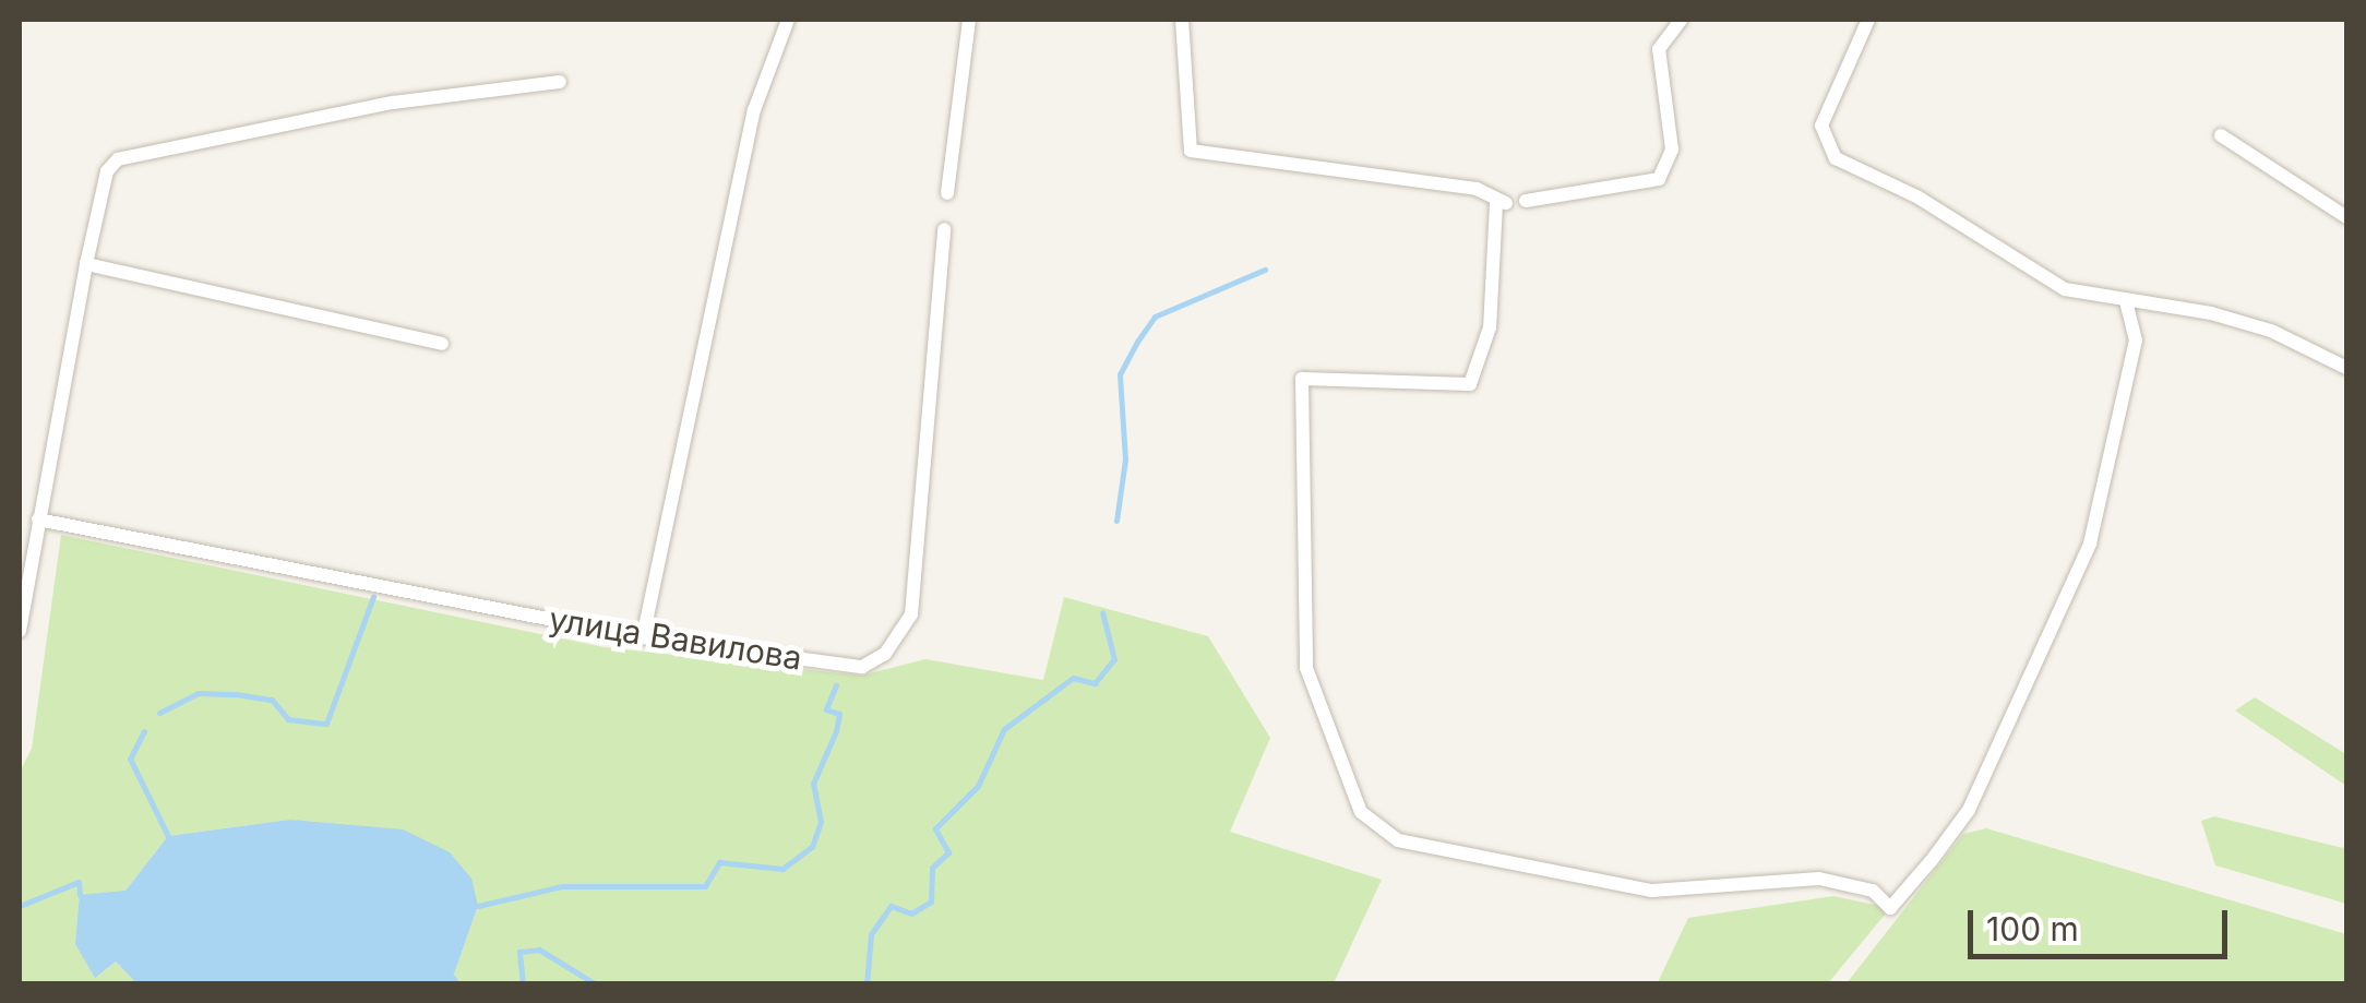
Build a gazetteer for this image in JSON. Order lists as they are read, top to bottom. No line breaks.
{"streets":{"street":["улица Вавилова"]},"scale_bar":"100 m"}
